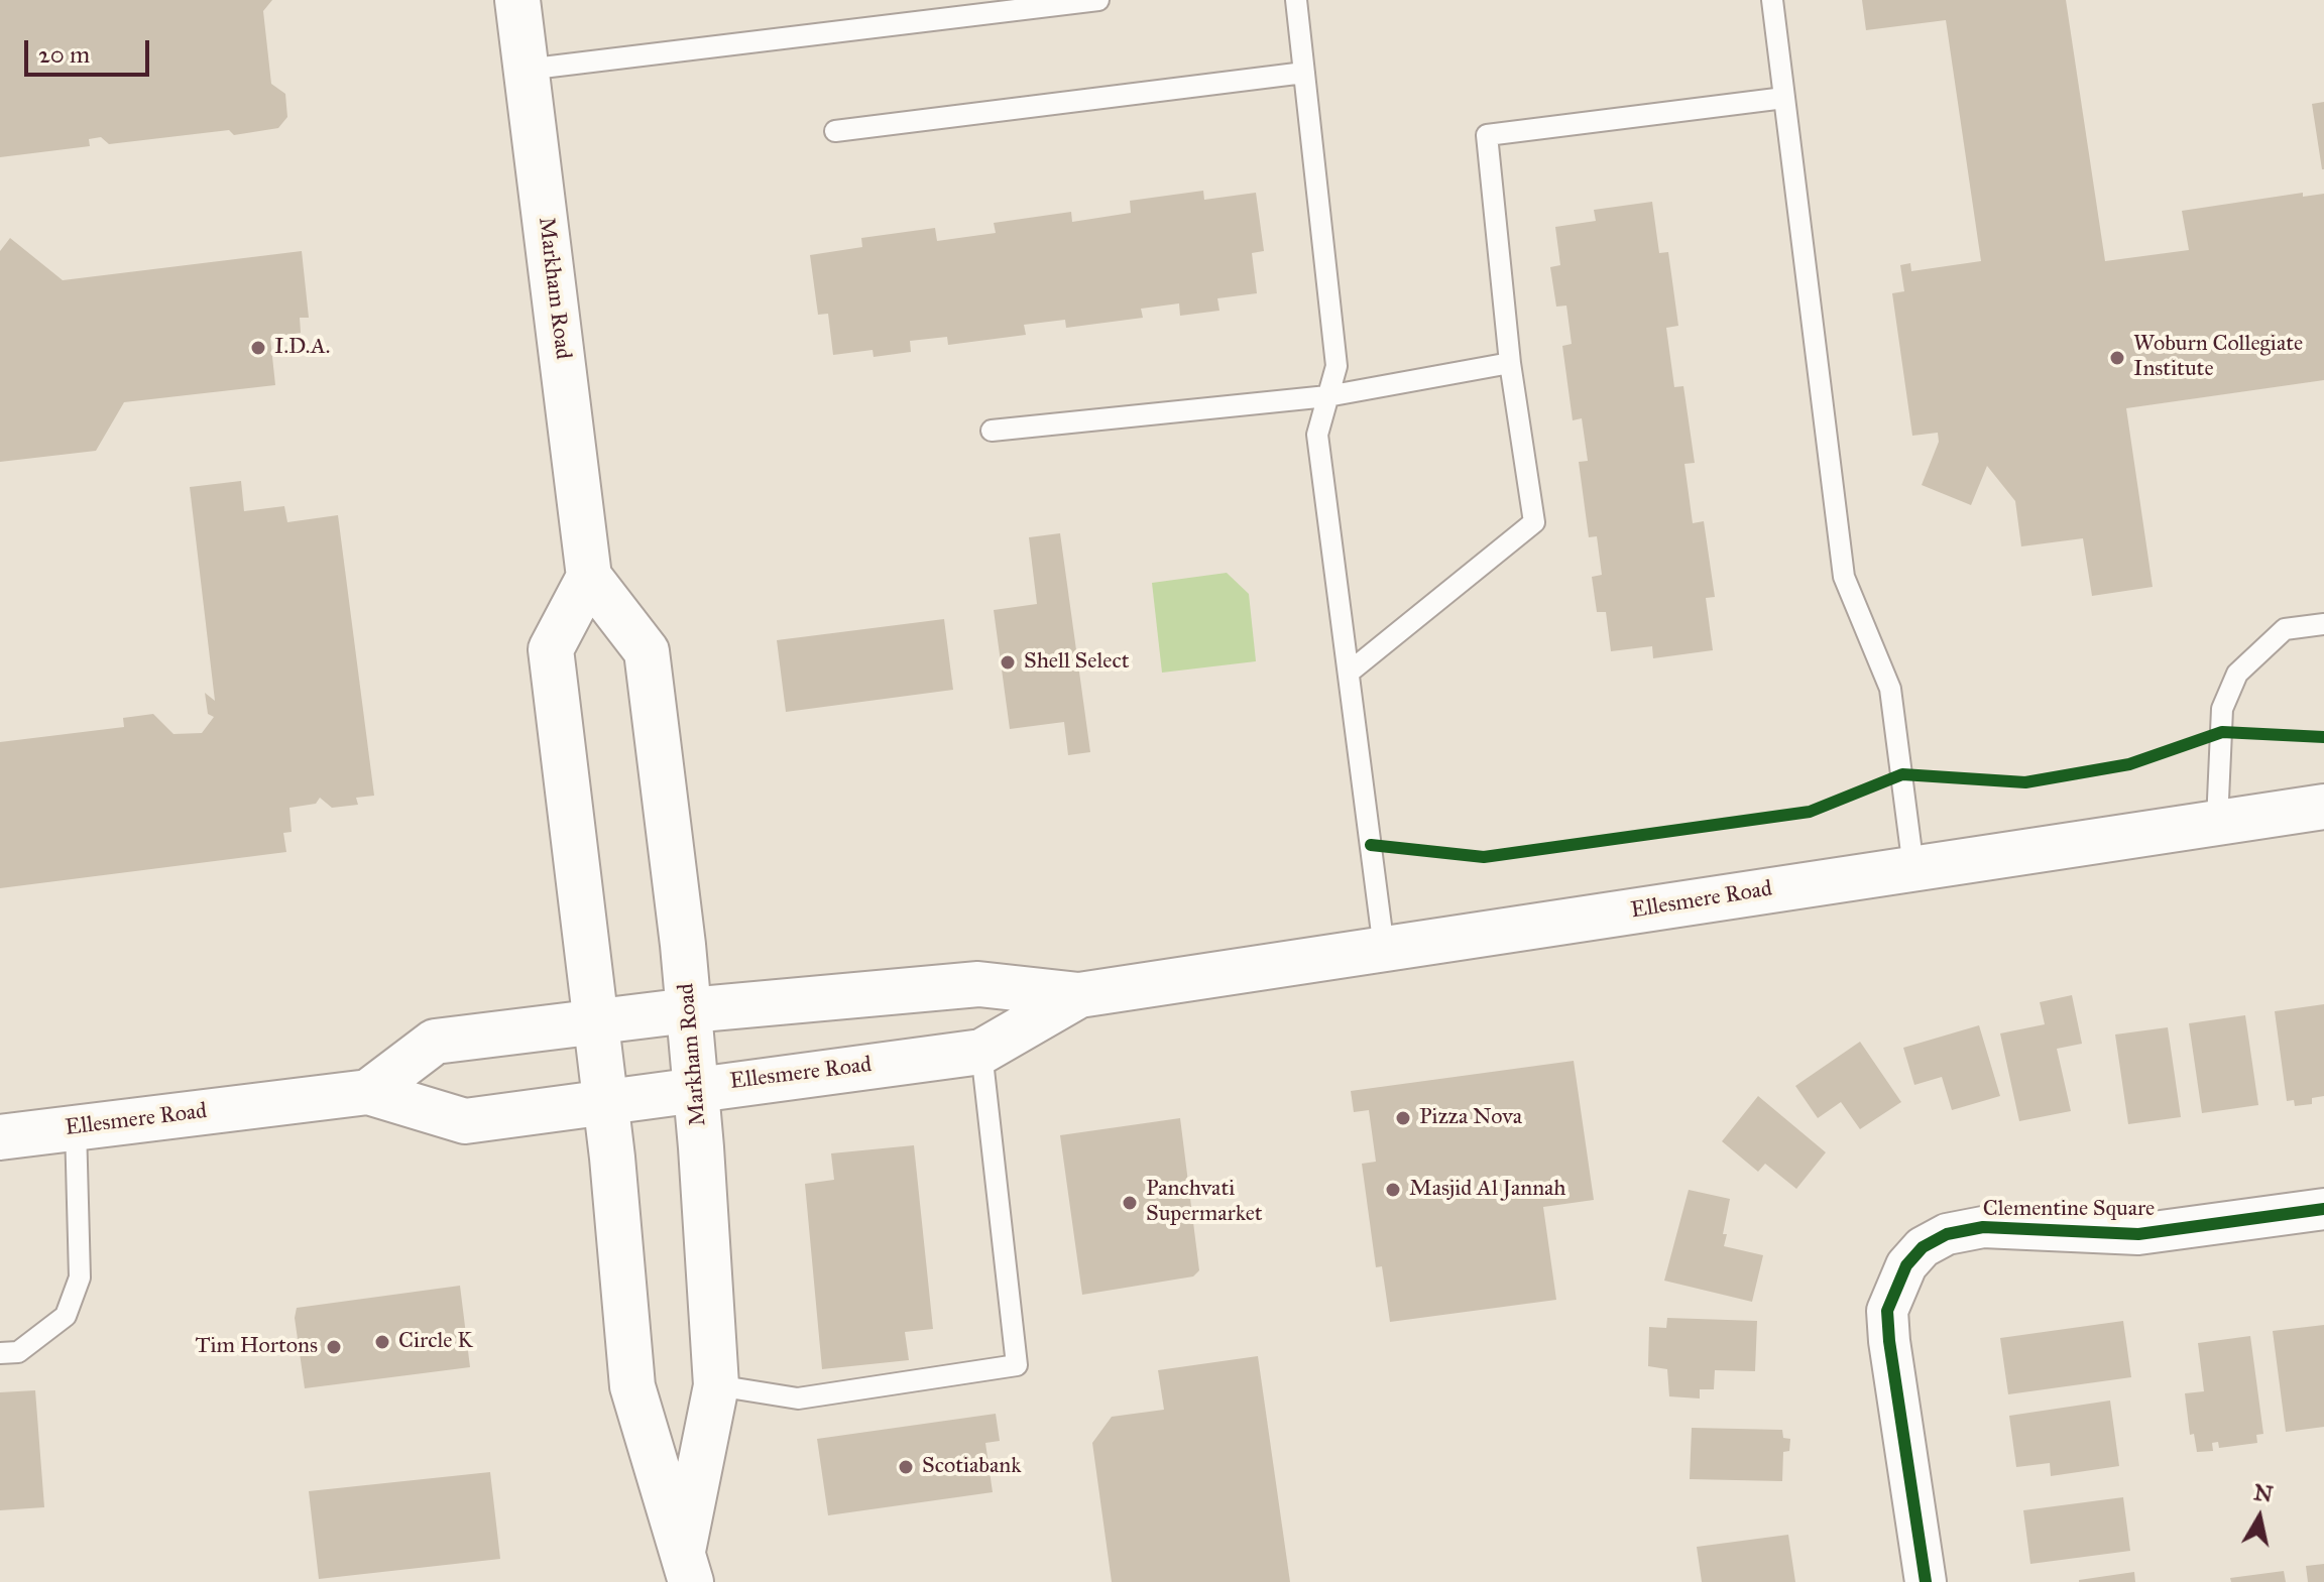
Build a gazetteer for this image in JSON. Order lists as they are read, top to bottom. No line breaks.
{"streets":{"main road":["Markham Road","Ellesmere Road"],"street":["Clementine Square"]},"crossings":[["Markham Road","Ellesmere Road"]],"places":["I.D.A.","Woburn Collegiate Institute","Shell Select","Pizza Nova","Masjid Al Jannah","Panchvati Supermarket","Circle K","Tim Hortons","Scotiabank"],"scale_bar":"20 m","north":"top"}
